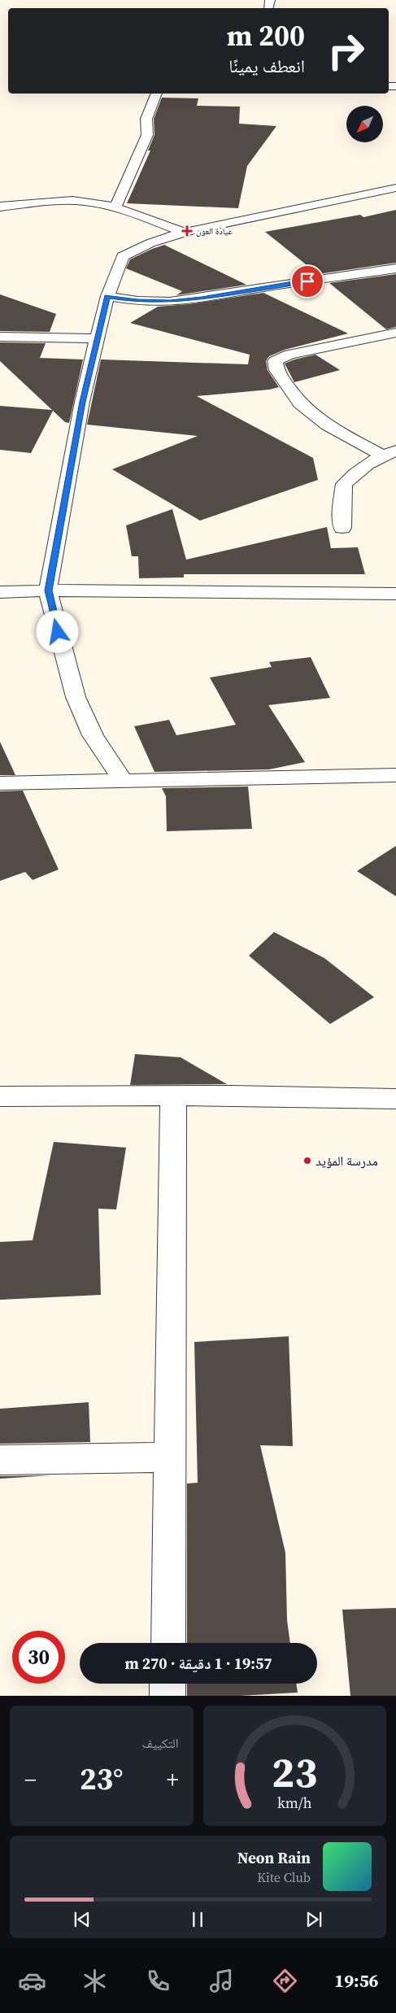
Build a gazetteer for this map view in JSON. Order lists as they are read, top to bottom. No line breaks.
{"places":{"health":["عيادة العون"],"other":["مدرسة المؤيد"]},"north":"bottom left","page":{"turn":["200 m","انعطف يمينًا"],"limit":"30","trip":"19:57 · 1 دقيقة · 270 m","tile":"التكييف","heat":["−","23°","+"],"song":["Neon Rain","Kite Club"],"tabs":"19:56","gauge":["23","km/h"]}}
